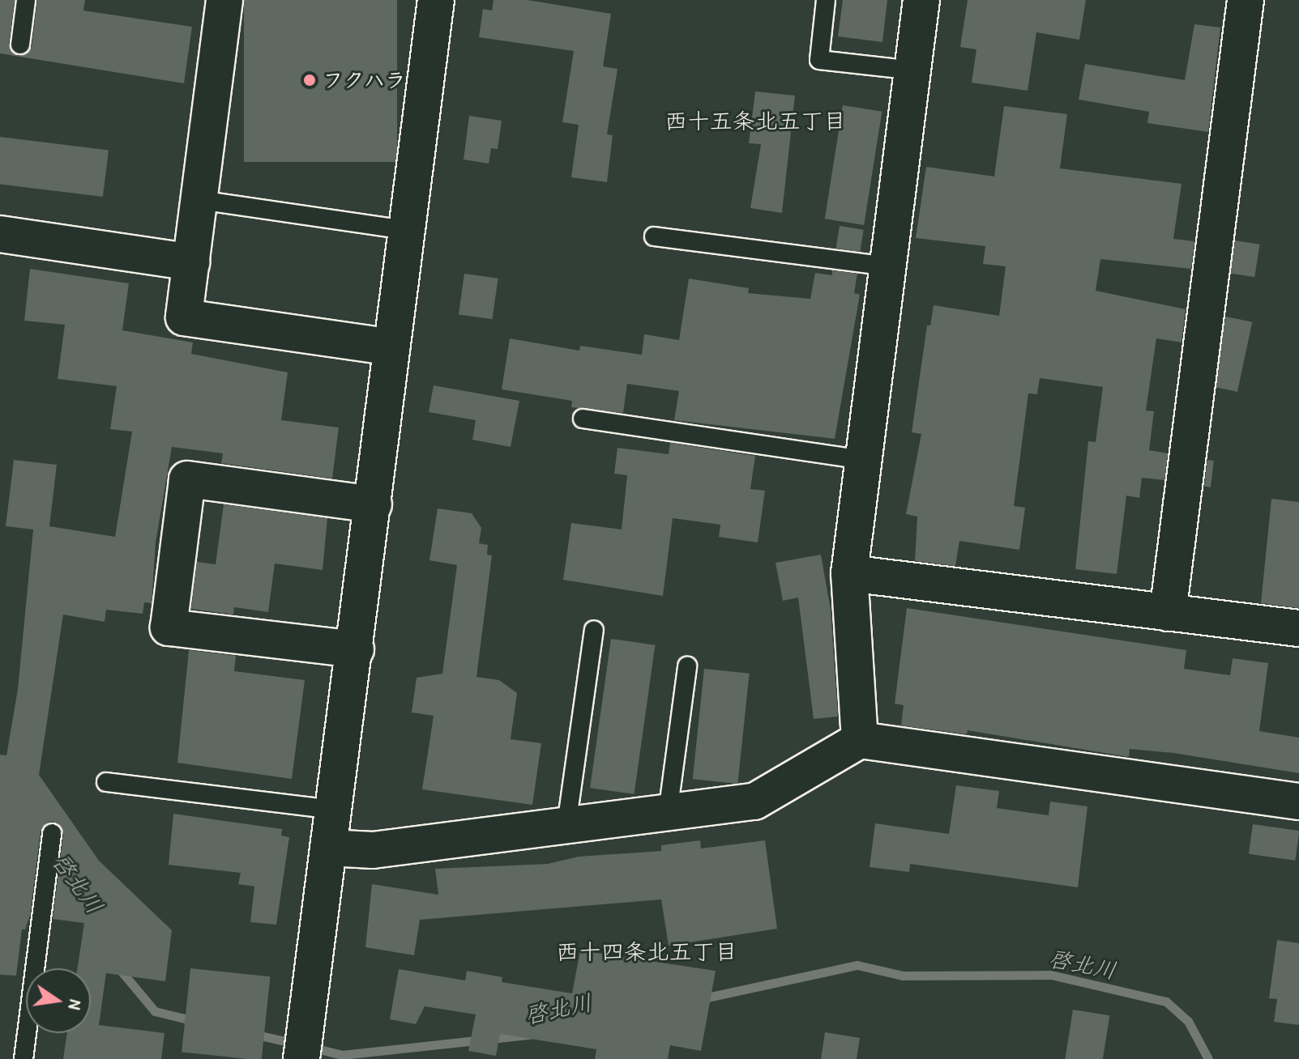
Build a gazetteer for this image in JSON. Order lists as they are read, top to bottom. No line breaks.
{"districts":["西十五条北五丁目","西十四条北五丁目"],"water":["啓北川"],"places":["フクハラ"],"north":"right"}
